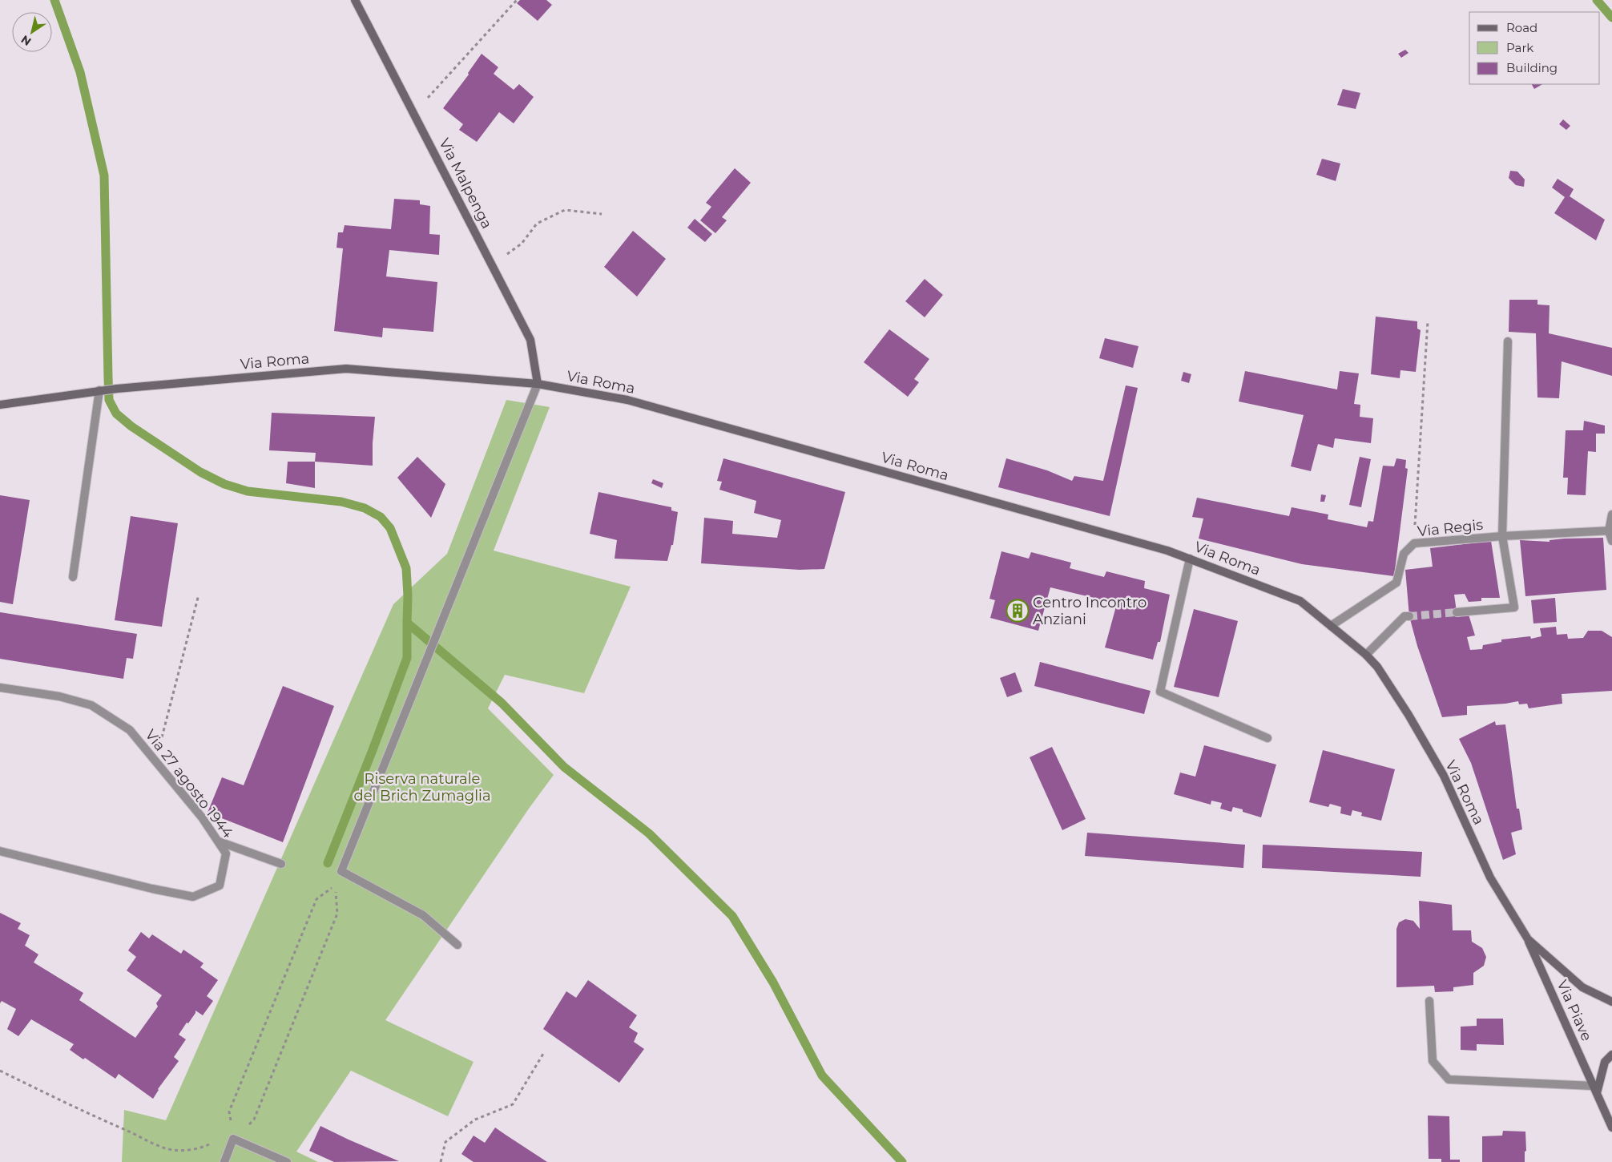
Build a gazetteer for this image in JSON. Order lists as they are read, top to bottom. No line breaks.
{"streets":{"street":["Via Malpenga","Via Roma","Via Regis","Via 27 agosto 1944","Via Piave"]},"crossings":[["Via Malpenga","Via Roma"],["Via Roma","Via Regis"],["Via Roma","Via Piave"]],"parks":["Riserva naturale del Brich Zumaglia"],"places":{"building":["Centro Incontro Anziani"]},"legend":["Road","Park","Building"],"north":"bottom left"}
